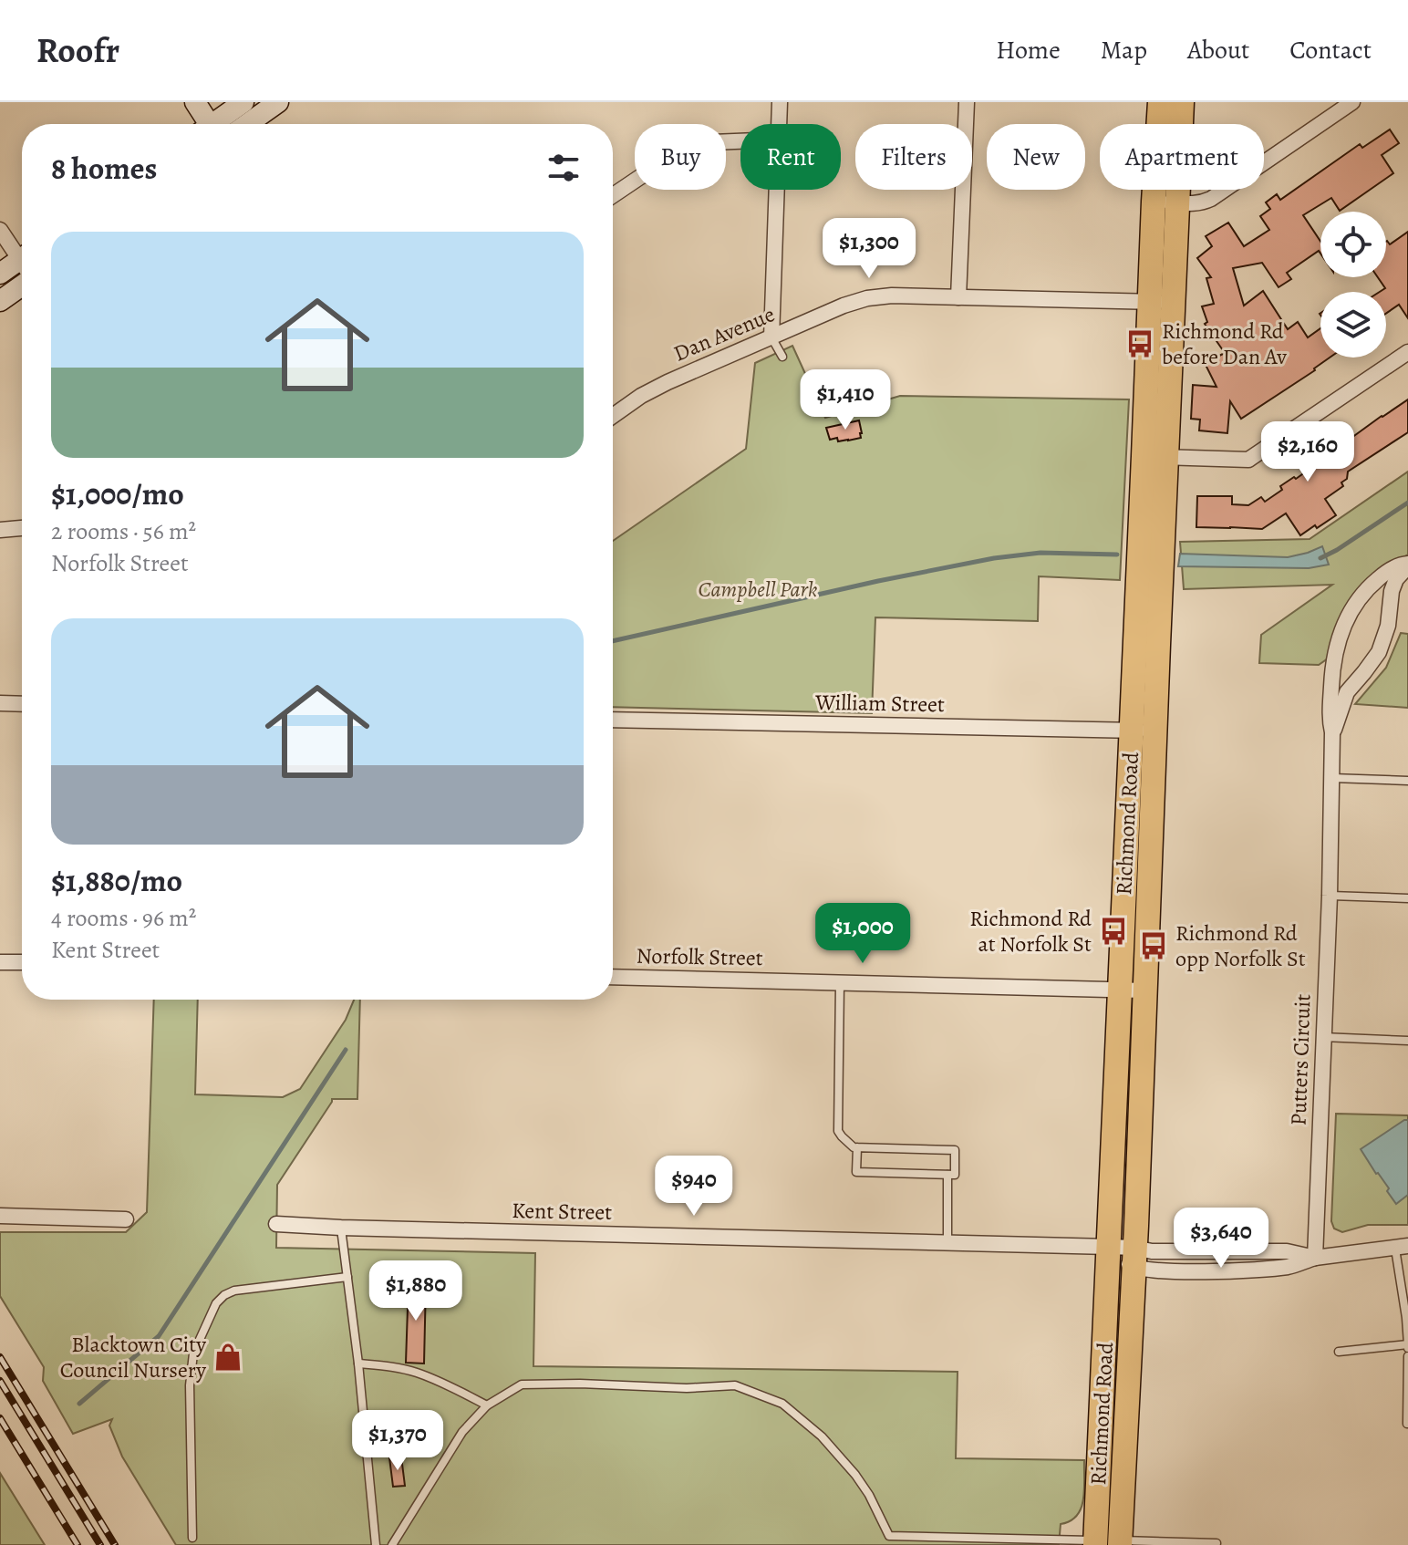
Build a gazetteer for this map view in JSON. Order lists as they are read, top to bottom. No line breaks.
{"streets":{"main road":["Richmond Road"],"street":["Dan Avenue","William Street","Norfolk Street","Putters Circuit","Kent Street"]},"crossings":[["Dan Avenue","Richmond Road"],["William Street","Richmond Road"],["Richmond Road","Norfolk Street"],["Richmond Road","Kent Street"],["Putters Circuit","Kent Street"]],"parks":["Campbell Park"],"places":{"bus stop":["Richmond Rd before Dan Av","Richmond Rd at Norfolk St","Richmond Rd opp Norfolk St"],"shop":["Blacktown City Council Nursery"]},"page":{"header":"Roofr","nav":["Home","Map","About","Contact"],"chip":["Buy","Rent","Filters","New","Apartment"],"heading":"8 homes","list":[{"name":"$1,000/mo","note":"2 rooms · 56 m² · Norfolk Street"},{"name":"$1,880/mo","note":"4 rooms · 96 m² · Kent Street"}],"price":["$1,300","$1,410","$2,160","$1,000","$940","$3,640","$1,880","$1,370"]}}
